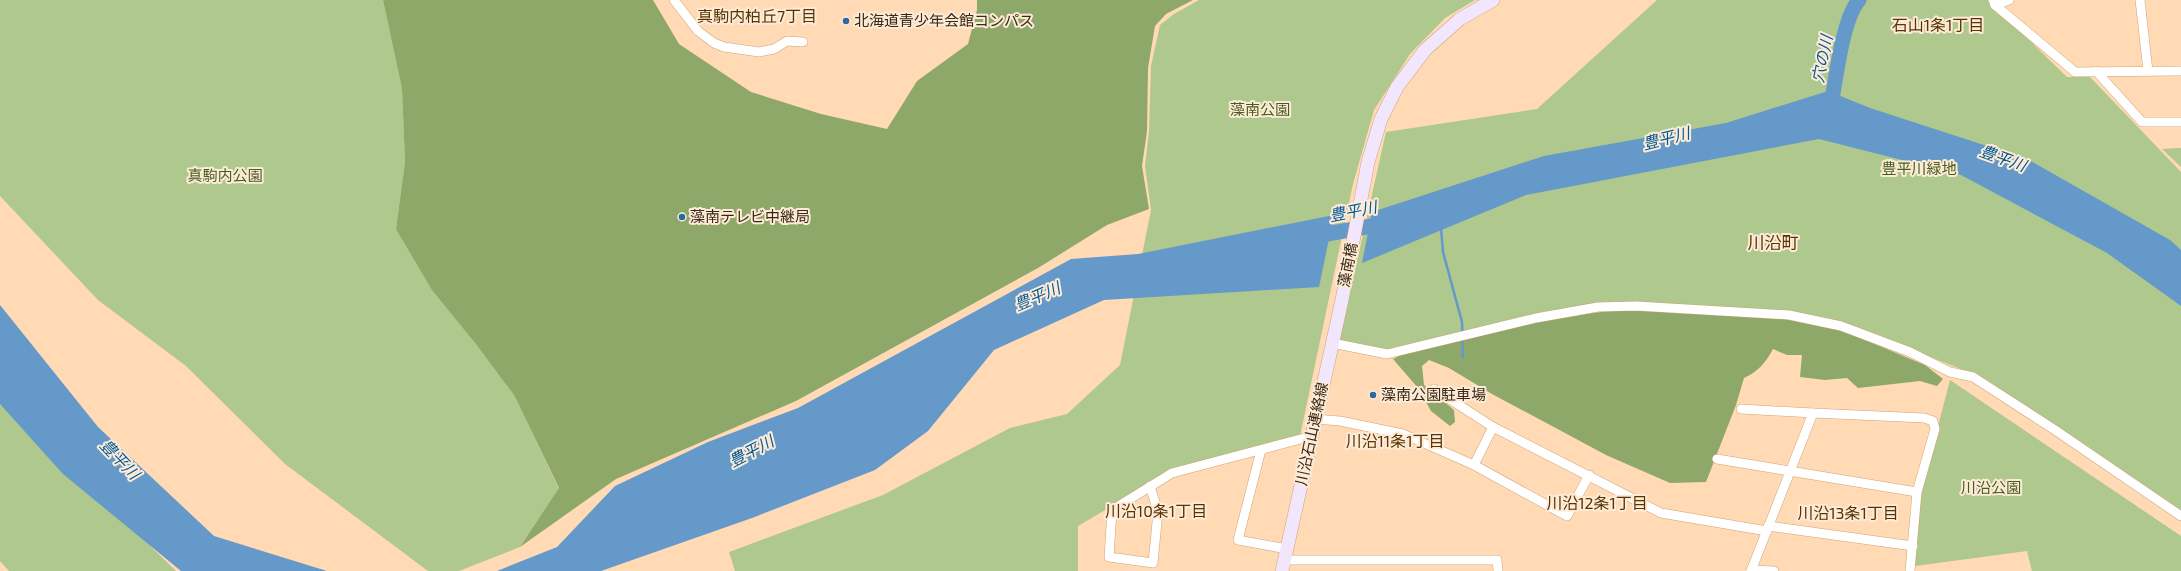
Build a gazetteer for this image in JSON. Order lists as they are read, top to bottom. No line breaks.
{"streets":{"street":["藻南橋","川沿石山連絡線"]},"crossings":[["藻南橋","川沿石山連絡線"]],"districts":["真駒内柏丘7丁目","石山1条1丁目","川沿町","川沿11条1丁目","川沿12条1丁目","川沿10条1丁目","川沿13条1丁目"],"water":["穴の川","豊平川"],"parks":["藻南公園","豊平川緑地","真駒内公園","川沿公園"],"places":["北海道青少年会館コンパス","藻南テレビ中継局","藻南公園駐車場"]}
